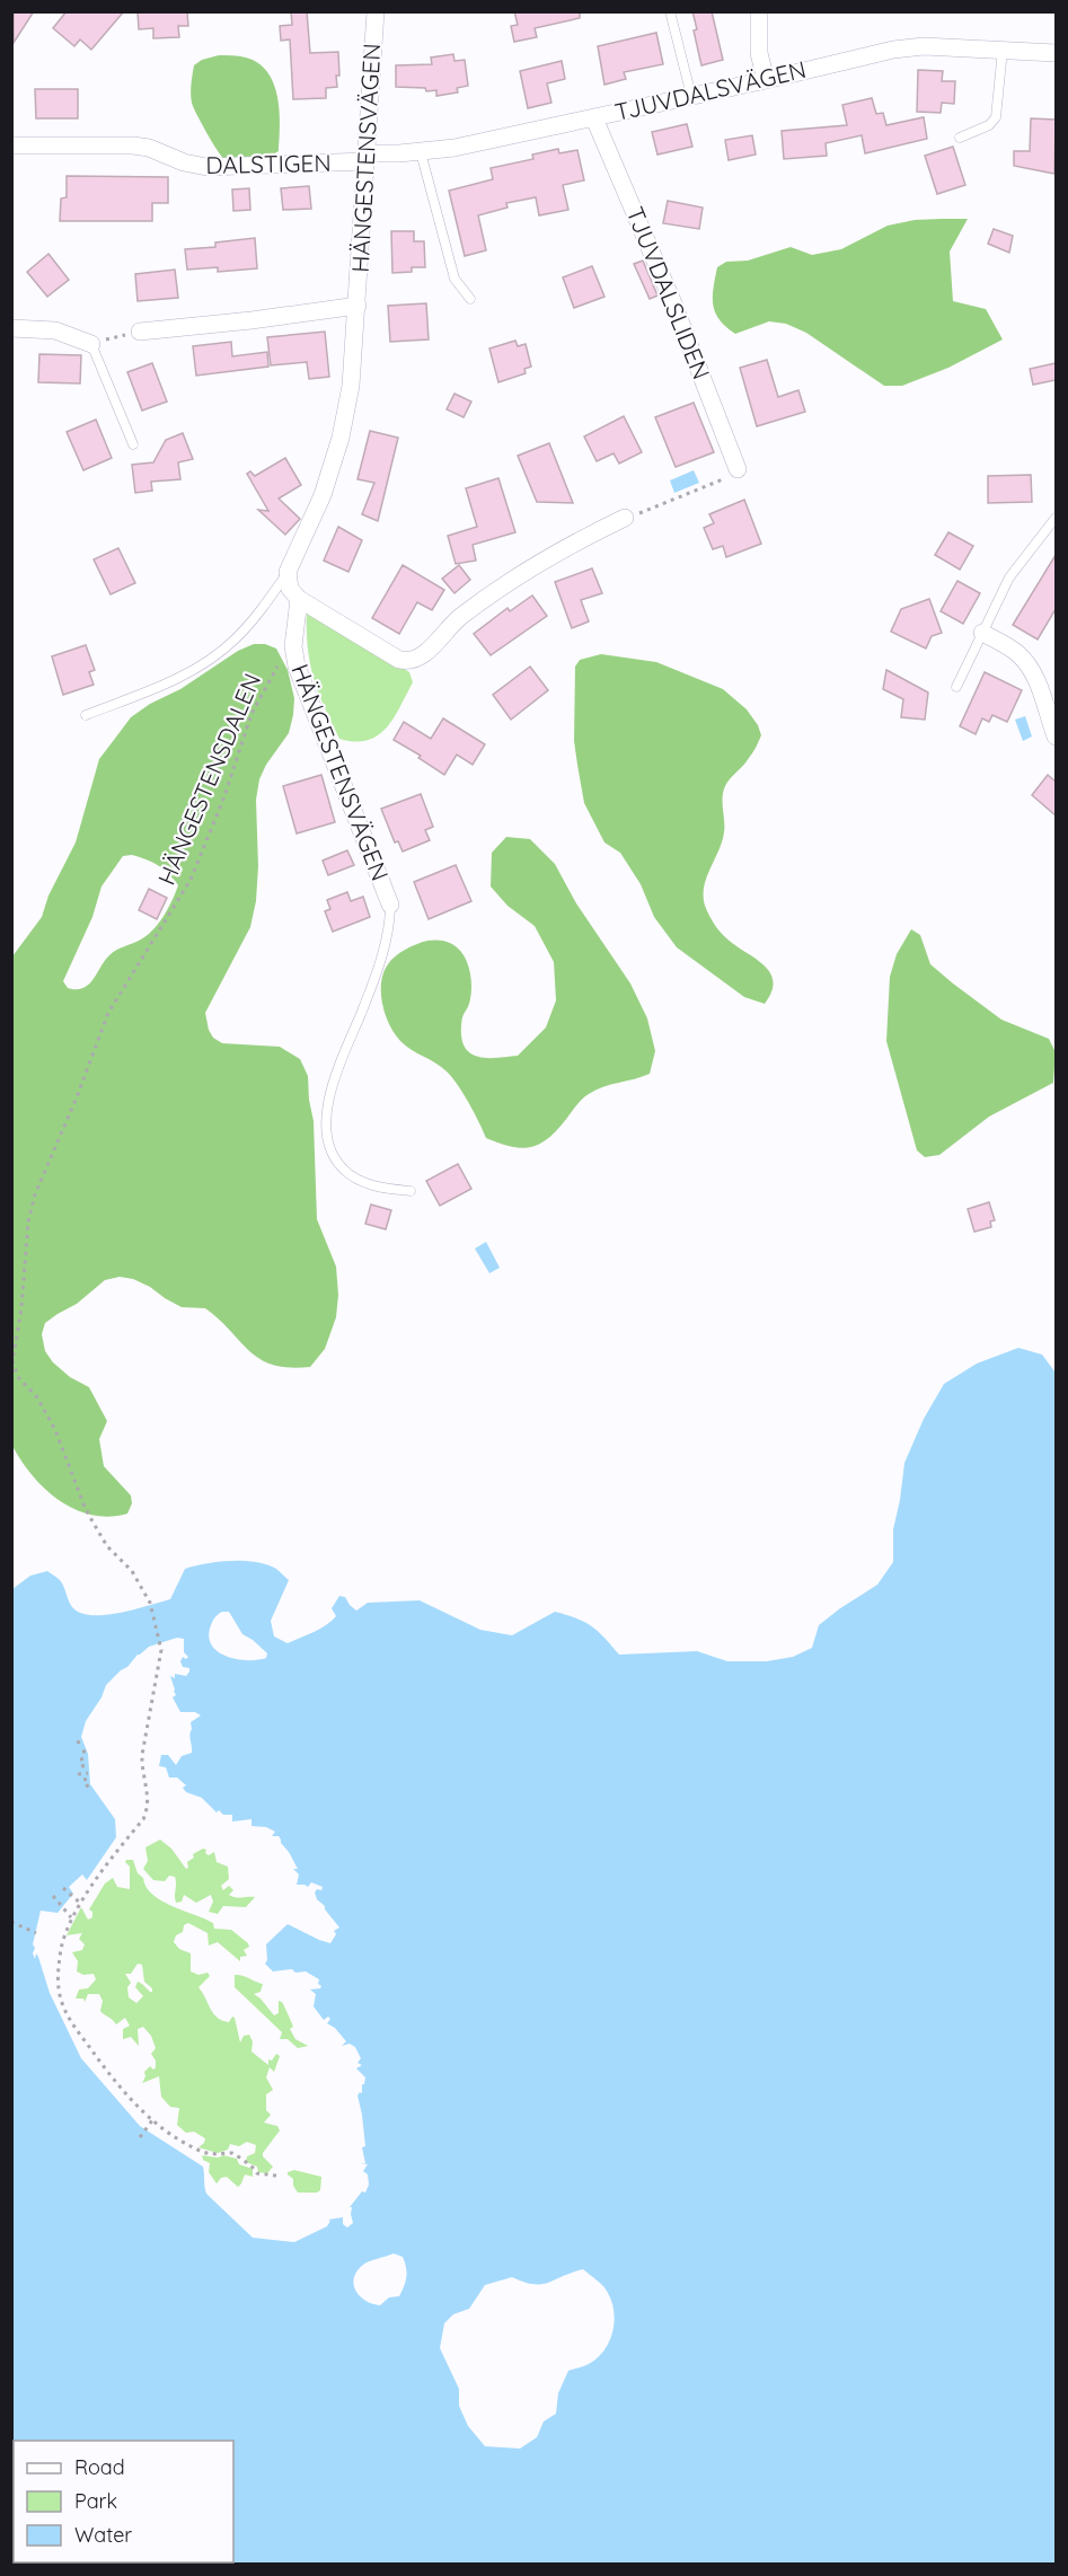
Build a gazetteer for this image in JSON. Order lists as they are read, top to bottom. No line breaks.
{"streets":{"street":["TJUVDALSVÄGEN","HÄNGESTENSVÄGEN","DALSTIGEN","TJUVDALSLIDEN"],"path":["HÄNGESTENSDALEN"]},"crossings":[["TJUVDALSVÄGEN","HÄNGESTENSVÄGEN"],["TJUVDALSVÄGEN","DALSTIGEN"],["TJUVDALSVÄGEN","TJUVDALSLIDEN"],["HÄNGESTENSVÄGEN","DALSTIGEN"],["HÄNGESTENSVÄGEN","HÄNGESTENSDALEN"]],"legend":["Road","Park","Water"]}
